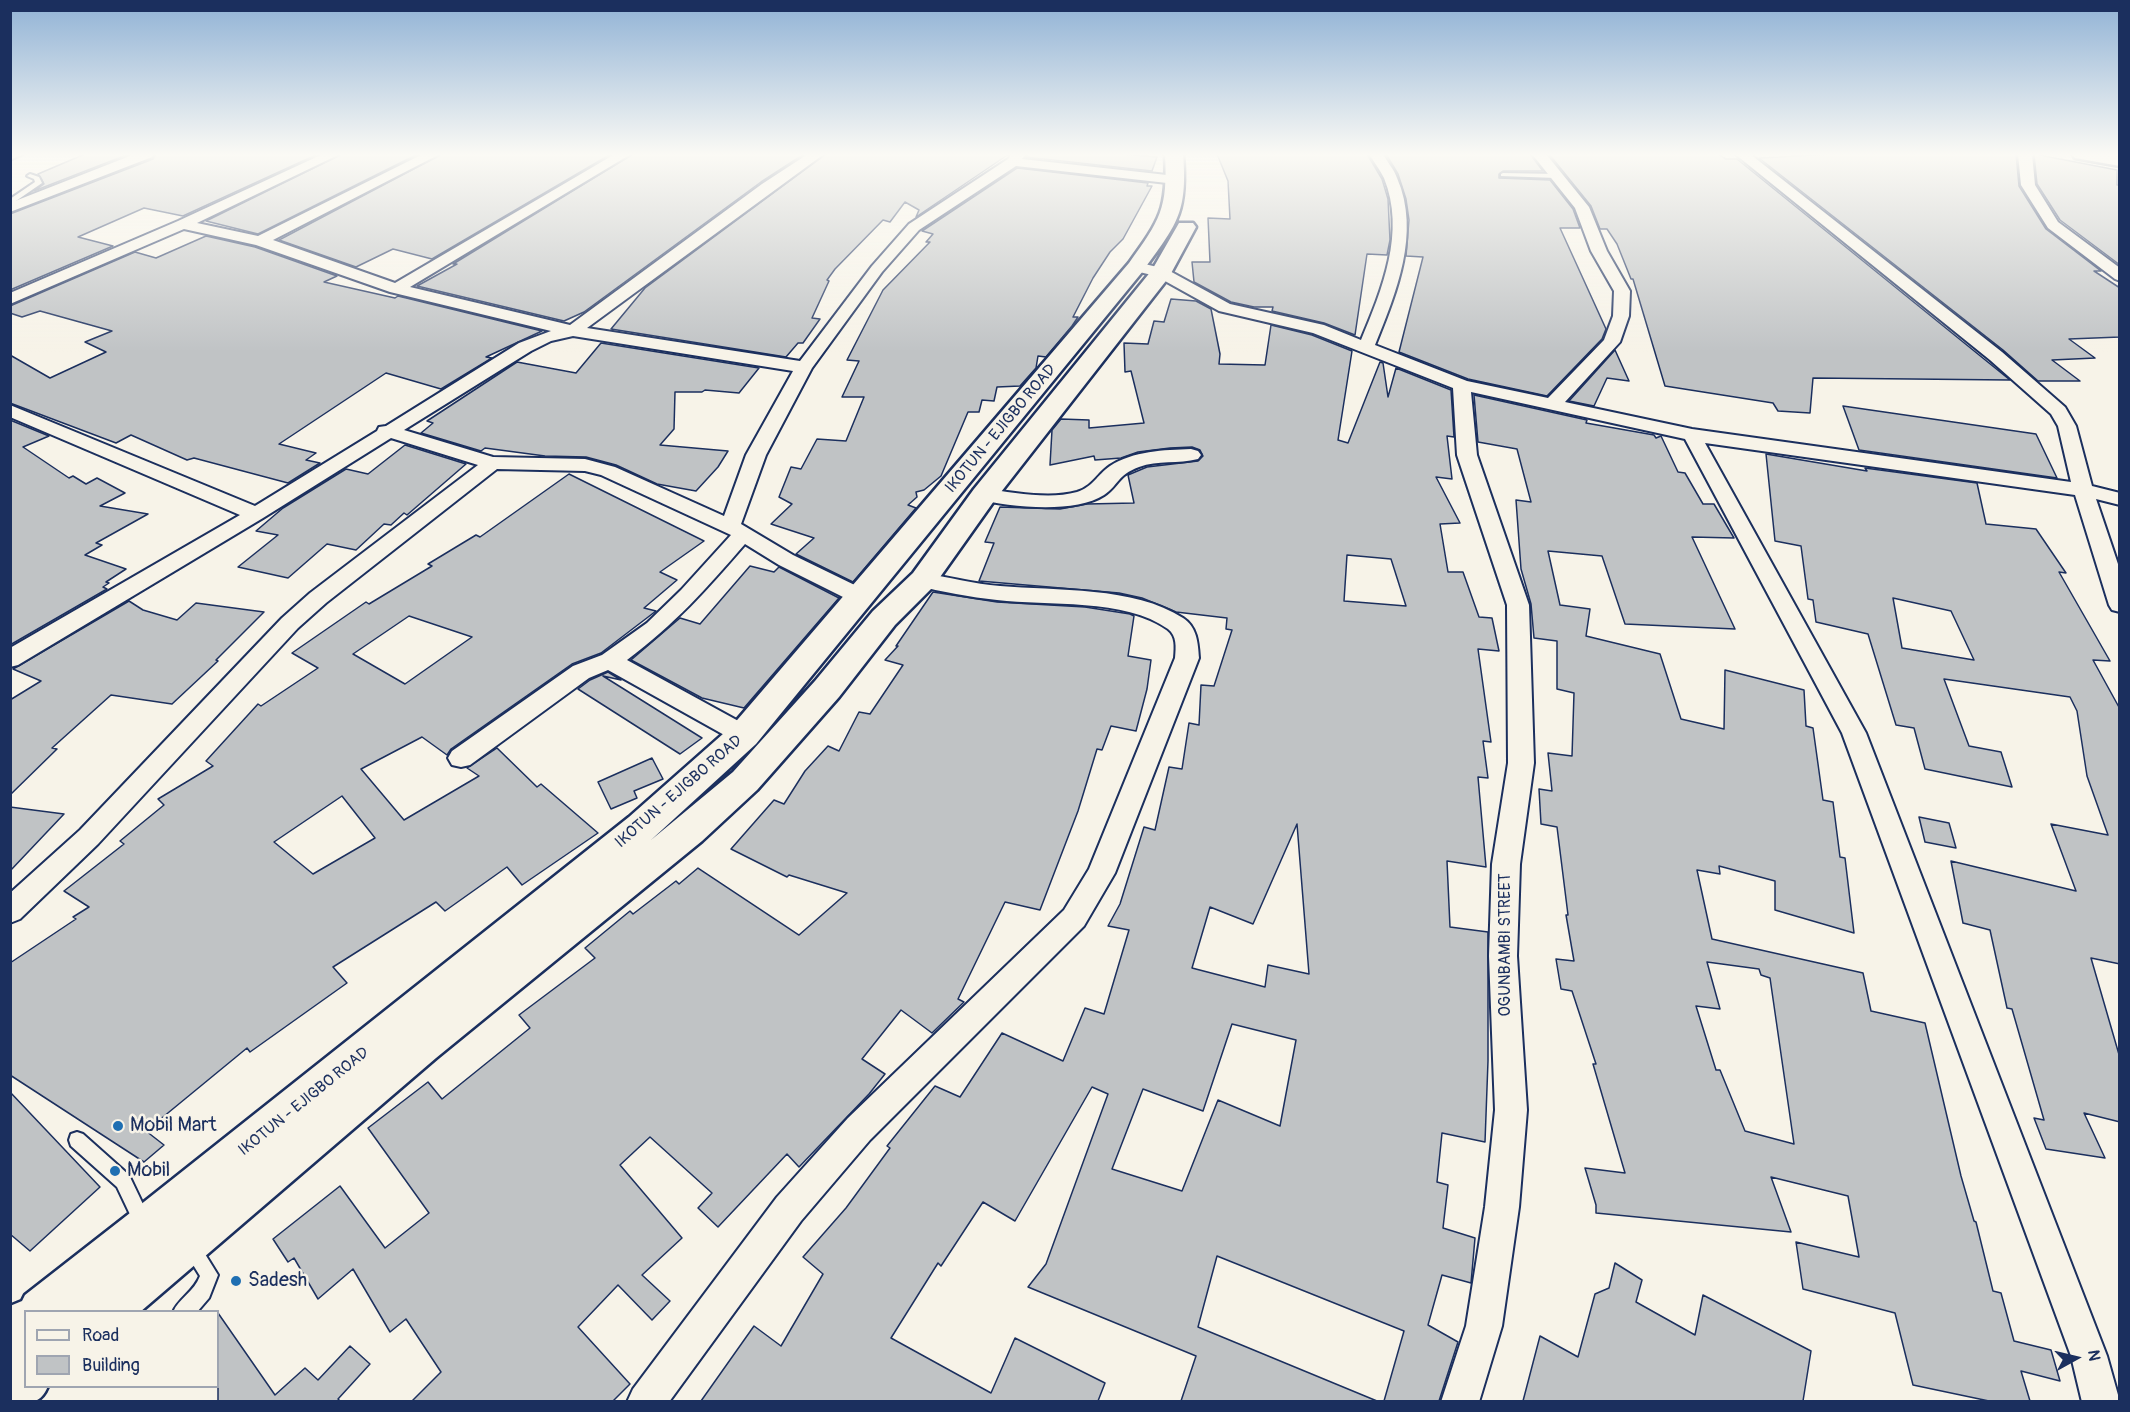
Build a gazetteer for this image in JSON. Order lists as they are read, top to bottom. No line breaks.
{"streets":{"main road":["IKOTUN - EJIGBO ROAD"],"street":["OGUNBAMBI STREET"]},"places":["Mobil Mart","Mobil","Sadesh"],"legend":["Road","Building"],"north":"right"}
